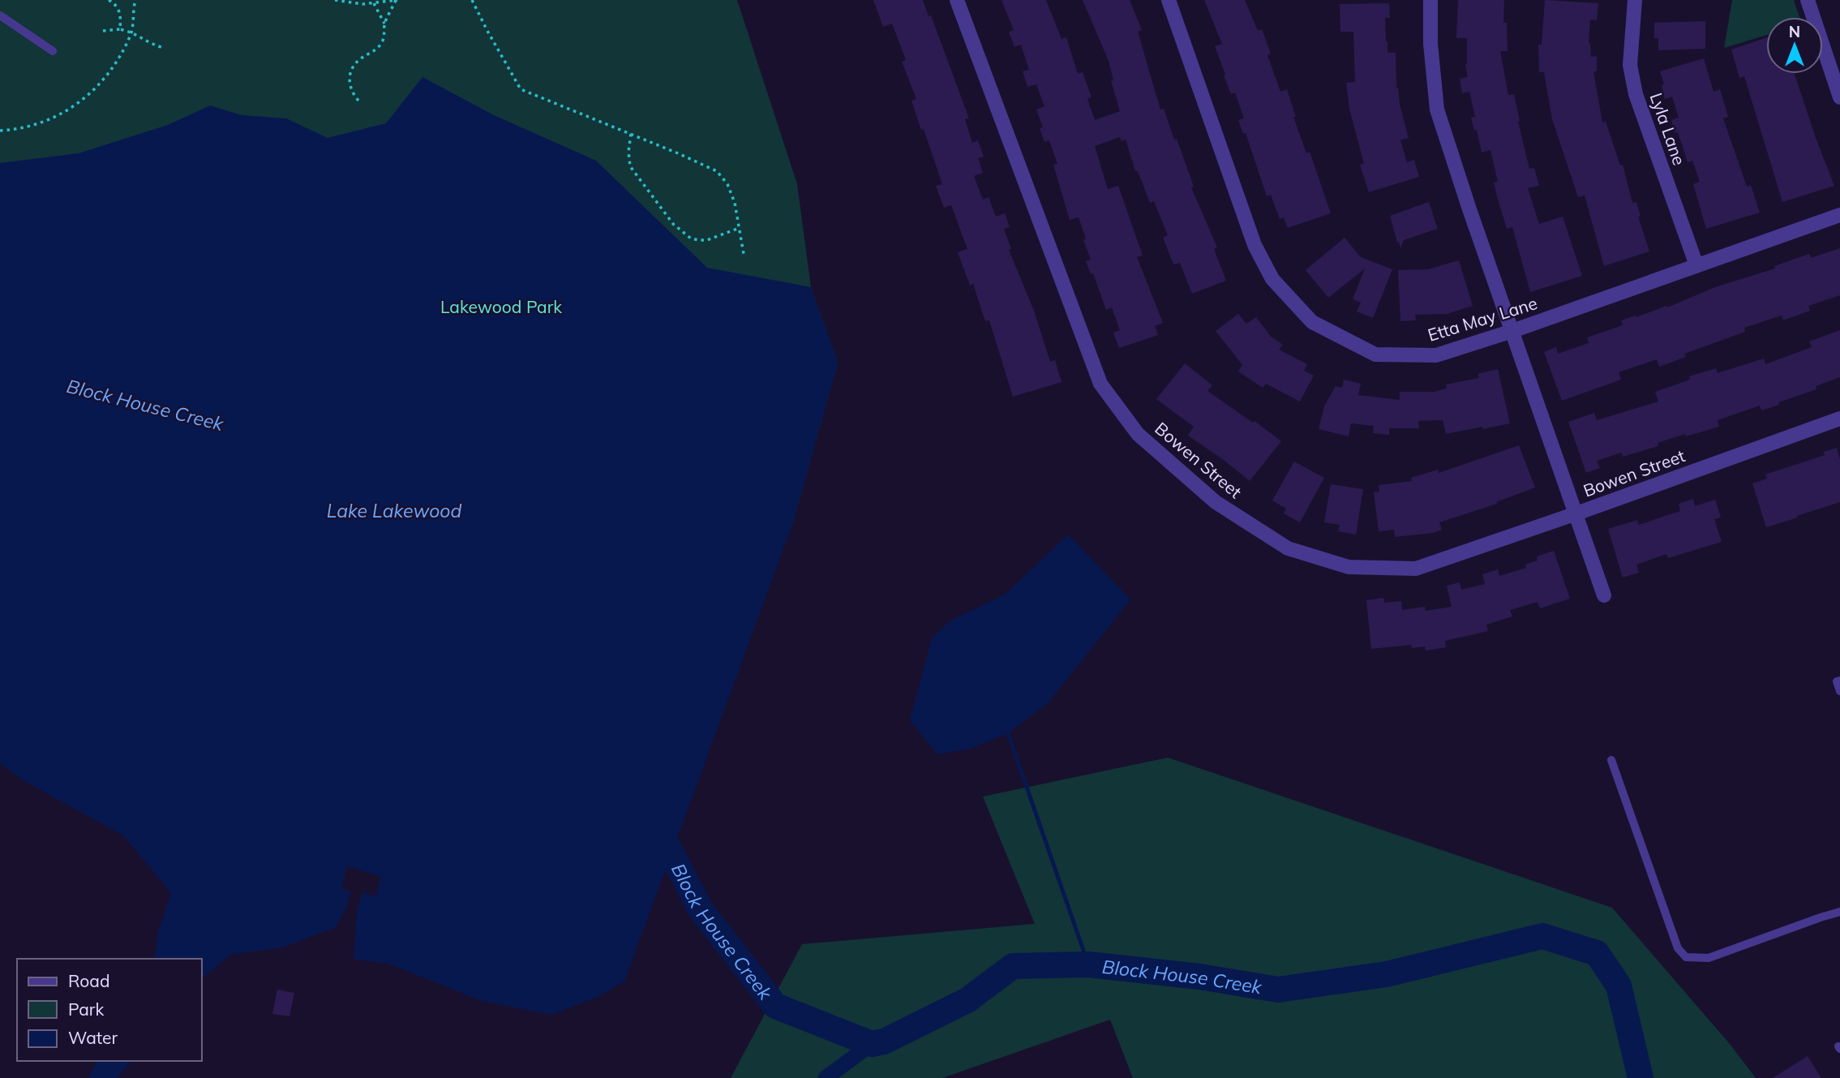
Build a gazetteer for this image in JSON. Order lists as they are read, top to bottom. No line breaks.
{"streets":{"street":["Lyla Lane","Etta May Lane","Bowen Street"]},"crossings":[["Lyla Lane","Etta May Lane"]],"water":["Block House Creek","Lake Lakewood"],"parks":["Lakewood Park"],"legend":["Road","Park","Water"],"north":"top"}
